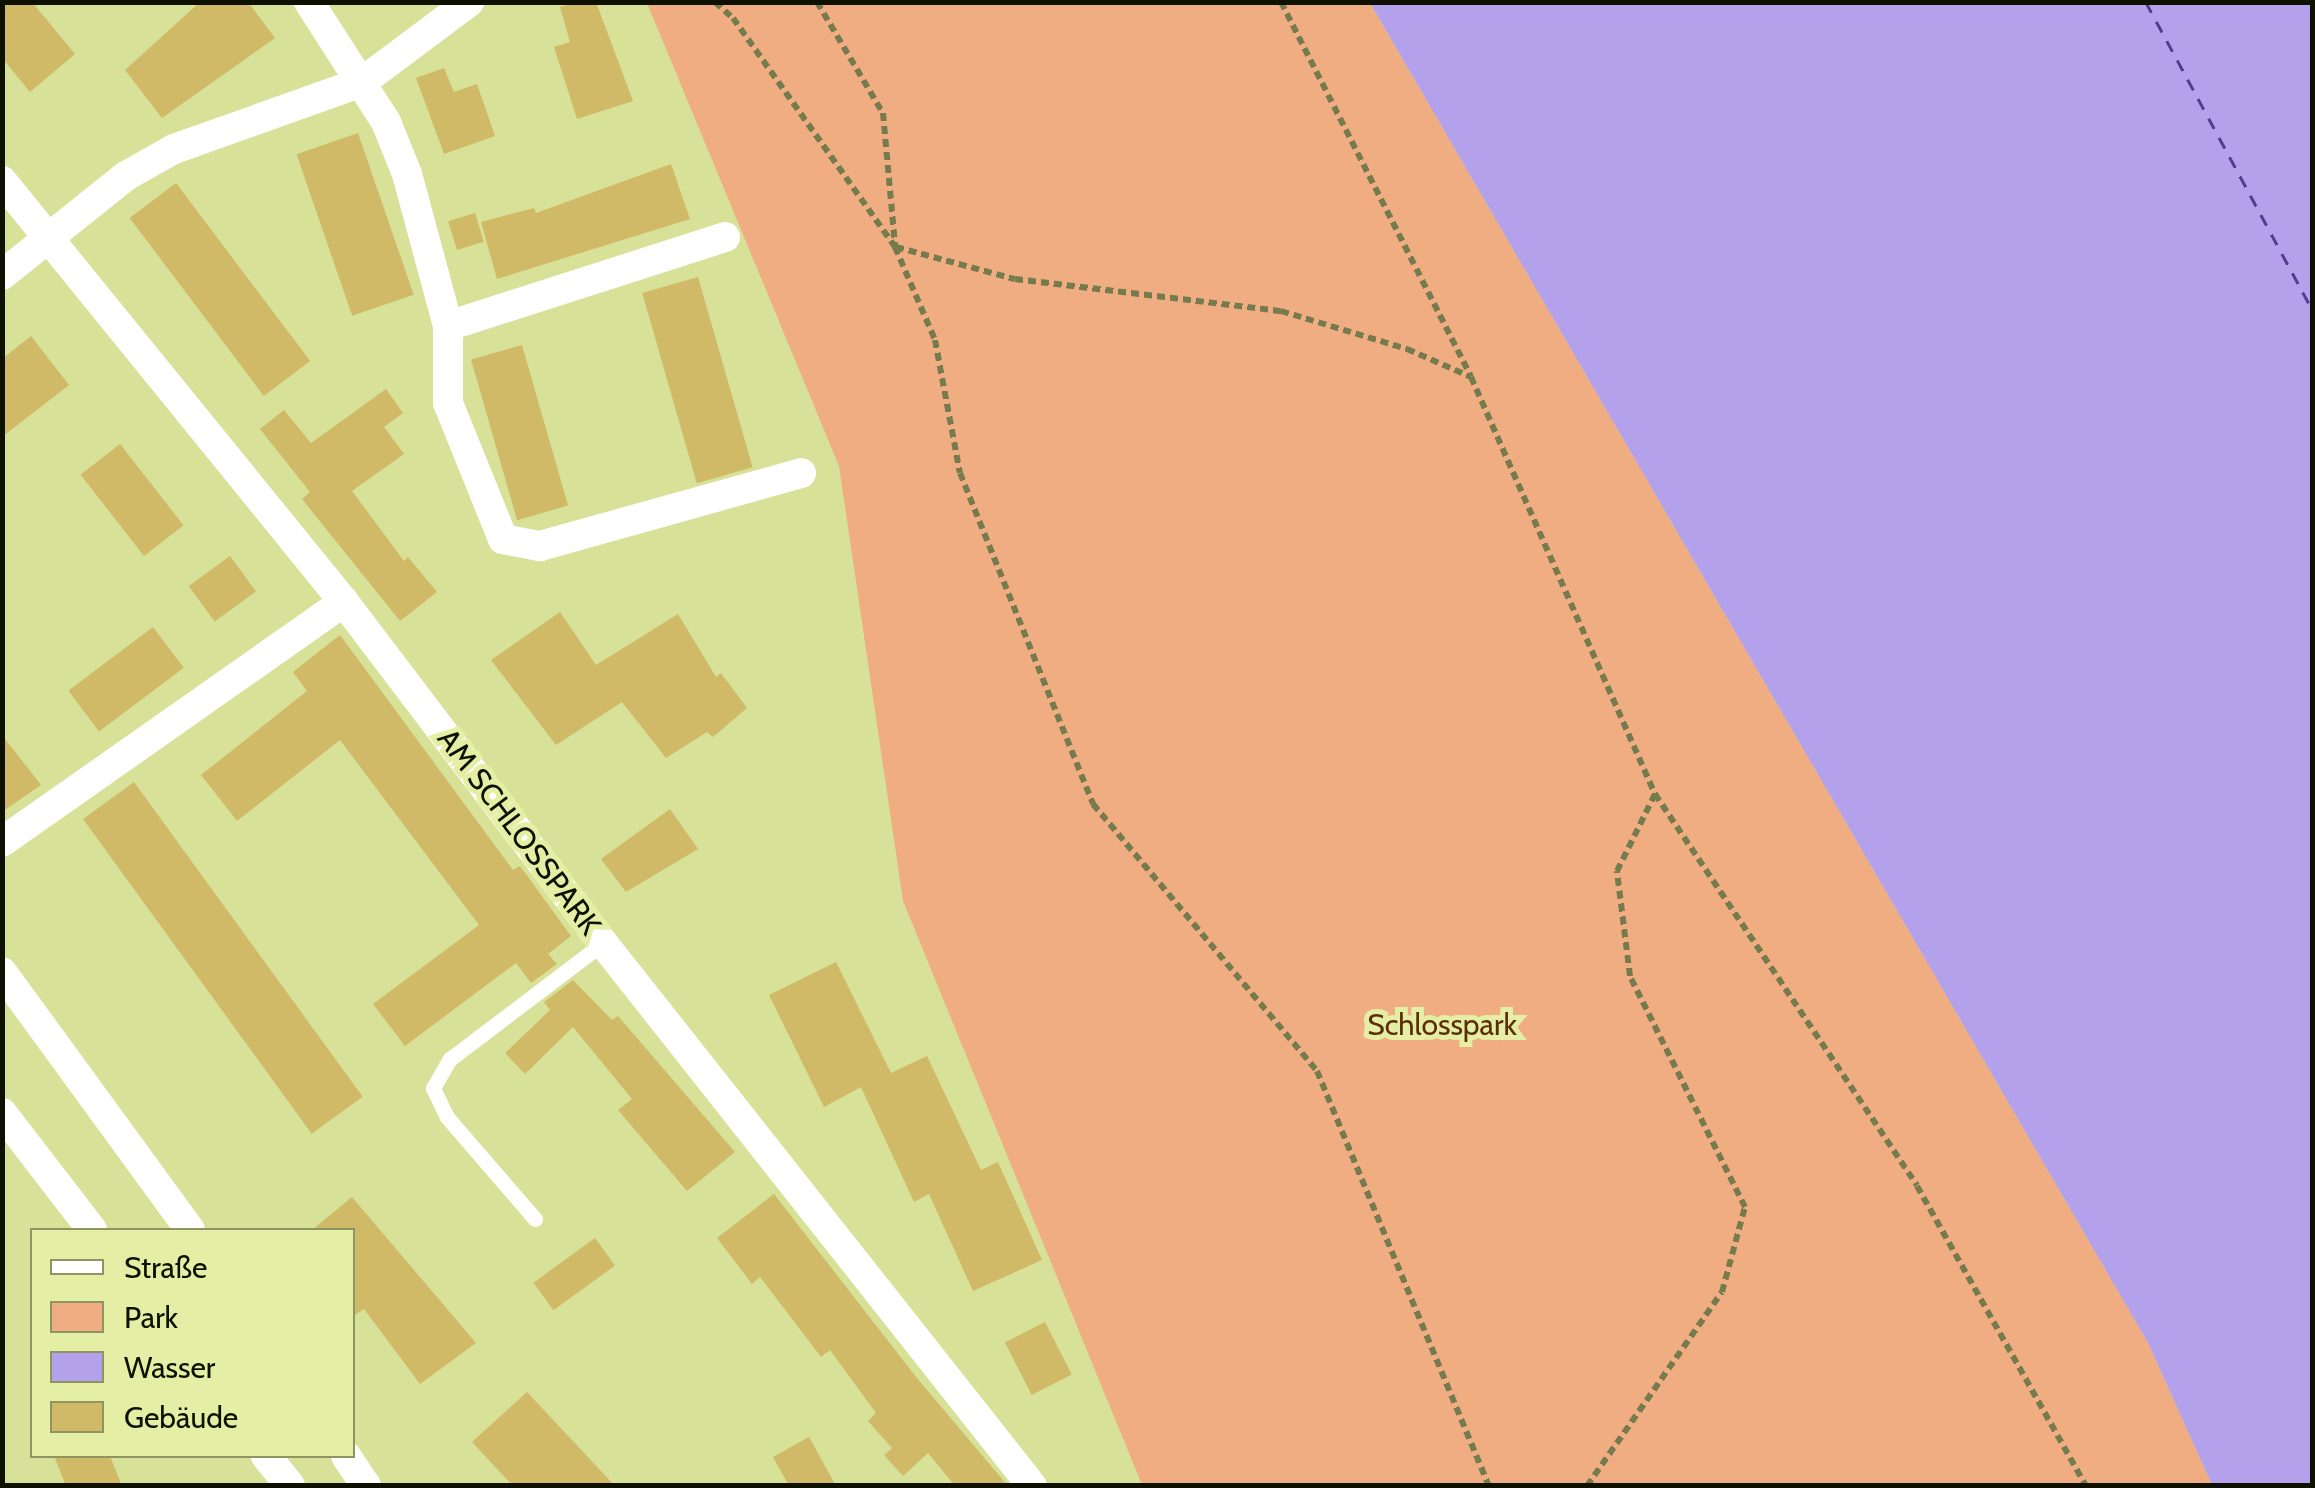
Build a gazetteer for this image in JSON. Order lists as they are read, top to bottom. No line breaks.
{"streets":{"street":["AM SCHLOSSPARK"]},"parks":["Schlosspark"],"legend":["Straße","Park","Wasser","Gebäude"]}
